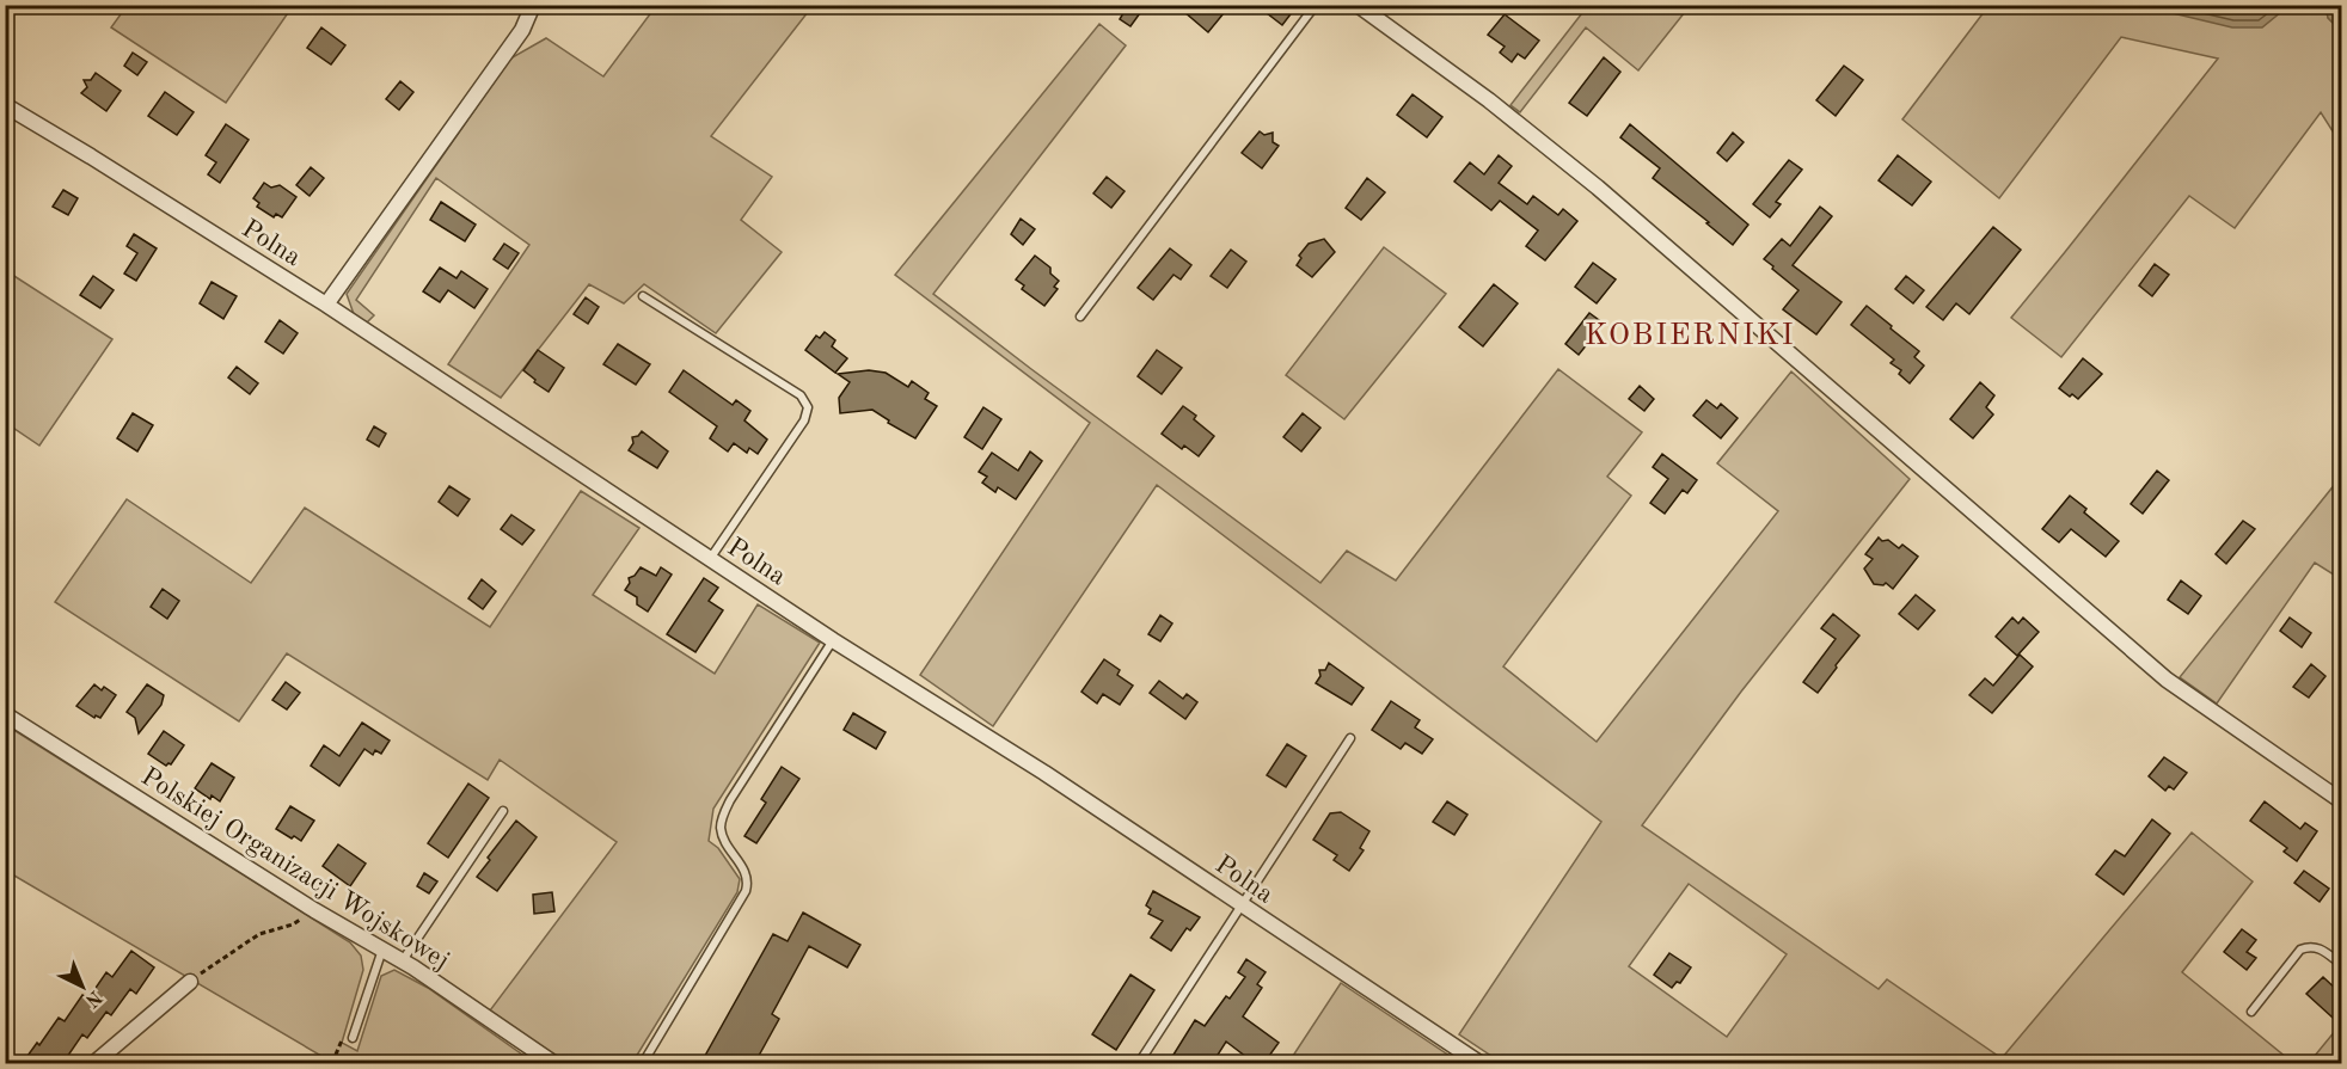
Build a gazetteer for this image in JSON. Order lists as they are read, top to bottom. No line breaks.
{"streets":{"street":["Polna","Polskiej Organizacji Wojskowej"]},"districts":["KOBIERNIKI"],"north":"bottom right"}
